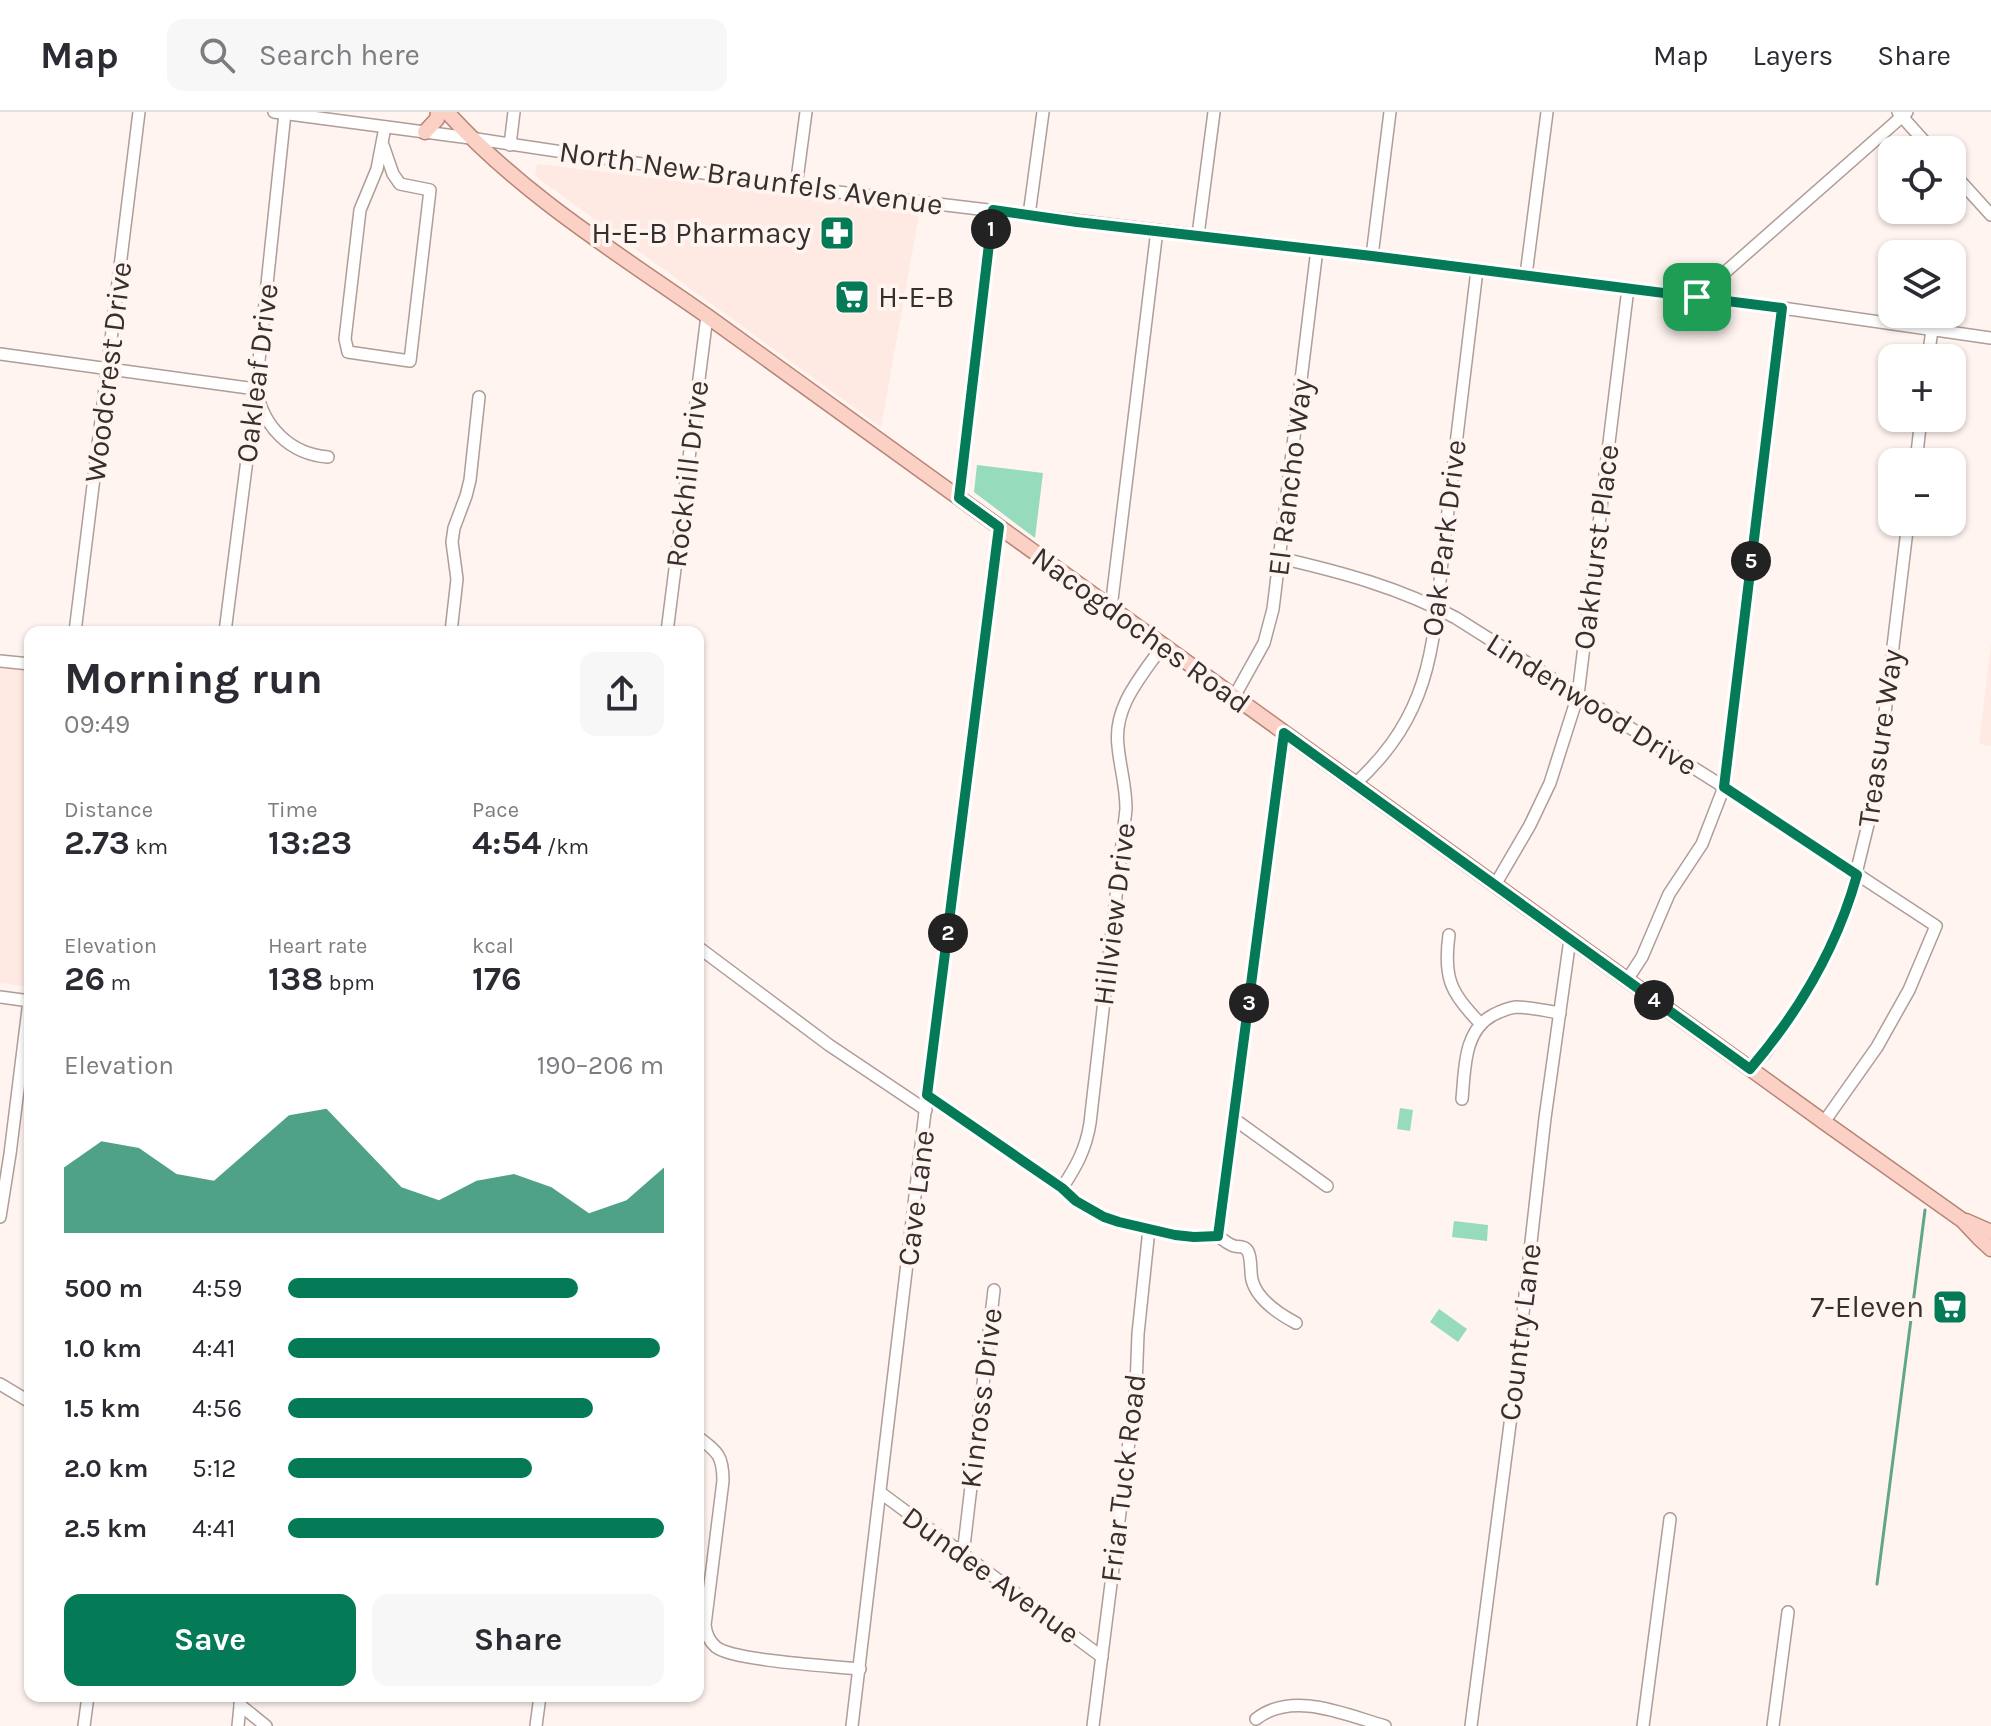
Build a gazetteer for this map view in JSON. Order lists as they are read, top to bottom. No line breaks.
{"streets":{"main road":["Nacogdoches Road"],"street":["North New Braunfels Avenue","Woodcrest Drive","Oakleaf Drive","Rockhill Drive","El Rancho Way","Oak Park Drive","Oakhurst Place","Lindenwood Drive","Treasure Way","Hillview Drive","Cave Lane","Country Lane","Kinross Drive","Friar Tuck Road","Dundee Avenue"]},"crossings":[["North New Braunfels Avenue","Oakleaf Drive"],["North New Braunfels Avenue","El Rancho Way"],["North New Braunfels Avenue","Oak Park Drive"],["North New Braunfels Avenue","Oakhurst Place"],["North New Braunfels Avenue","Nacogdoches Road"],["Rockhill Drive","Nacogdoches Road"],["El Rancho Way","Nacogdoches Road"],["El Rancho Way","Lindenwood Drive"],["Oak Park Drive","Nacogdoches Road"],["Oak Park Drive","Lindenwood Drive"],["Oakhurst Place","Nacogdoches Road"],["Oakhurst Place","Lindenwood Drive"],["Nacogdoches Road","Lindenwood Drive"],["Nacogdoches Road","Treasure Way"],["Nacogdoches Road","Hillview Drive"],["Nacogdoches Road","Cave Lane"],["Nacogdoches Road","Country Lane"],["Lindenwood Drive","Treasure Way"],["Cave Lane","Dundee Avenue"],["Kinross Drive","Dundee Avenue"],["Friar Tuck Road","Dundee Avenue"]],"places":{"pharmacy":["H-E-B Pharmacy"],"supermarket":["H-E-B","7-Eleven"]},"page":{"header":"Map","search":"Search here","nav":["Map","Layers","Share"],"map_buttons":["+","−"],"pins":["1","5","2","4","3"],"heading":["Morning run","09:49"],"stats":[["Distance","2.73 km"],["Time","13:23"],["Pace","4:54 /km"],["Elevation","26 m"],["Heart rate","138 bpm"],["kcal","176"]],"chart":["Elevation","190–206 m"],"list":[{"name":"500 m","note":"4:59"},{"name":"1.0 km","note":"4:41"},{"name":"1.5 km","note":"4:56"},{"name":"2.0 km","note":"5:12"},{"name":"2.5 km","note":"4:41"}],"buttons":["Save","Share"]}}
